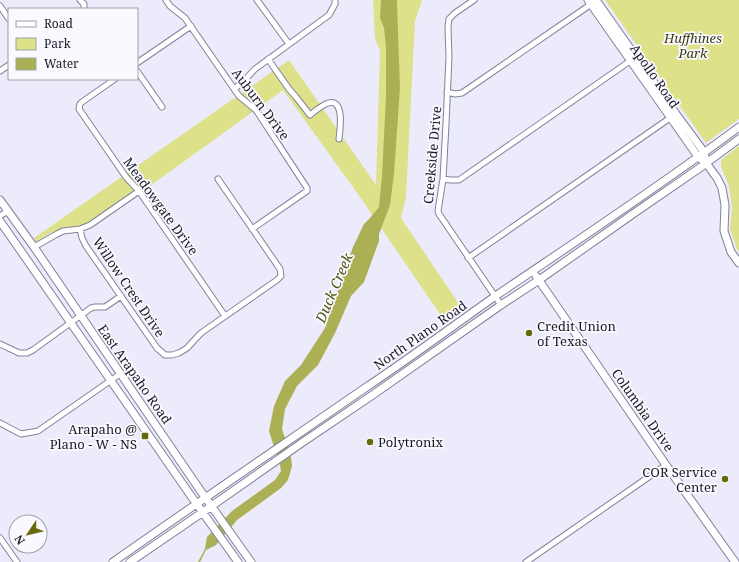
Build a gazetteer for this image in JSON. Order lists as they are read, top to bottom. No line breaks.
{"streets":{"main road":["Apollo Road","North Plano Road","East Arapaho Road","Columbia Drive"],"street":["Auburn Drive","Creekside Drive","Meadowgate Drive","Willow Crest Drive"]},"crossings":[["Apollo Road","North Plano Road"],["Auburn Drive","Willow Crest Drive"],["Creekside Drive","North Plano Road"],["Meadowgate Drive","Willow Crest Drive"],["North Plano Road","East Arapaho Road"],["North Plano Road","Columbia Drive"]],"water":["Duck Creek"],"parks":["Huffhines Park"],"places":{"other":["Credit Union of Texas","Polytronix","COR Service Center"],"transit":["Arapaho @ Plano - W - NS"]},"legend":["Road","Park","Water"],"north":"bottom left"}
